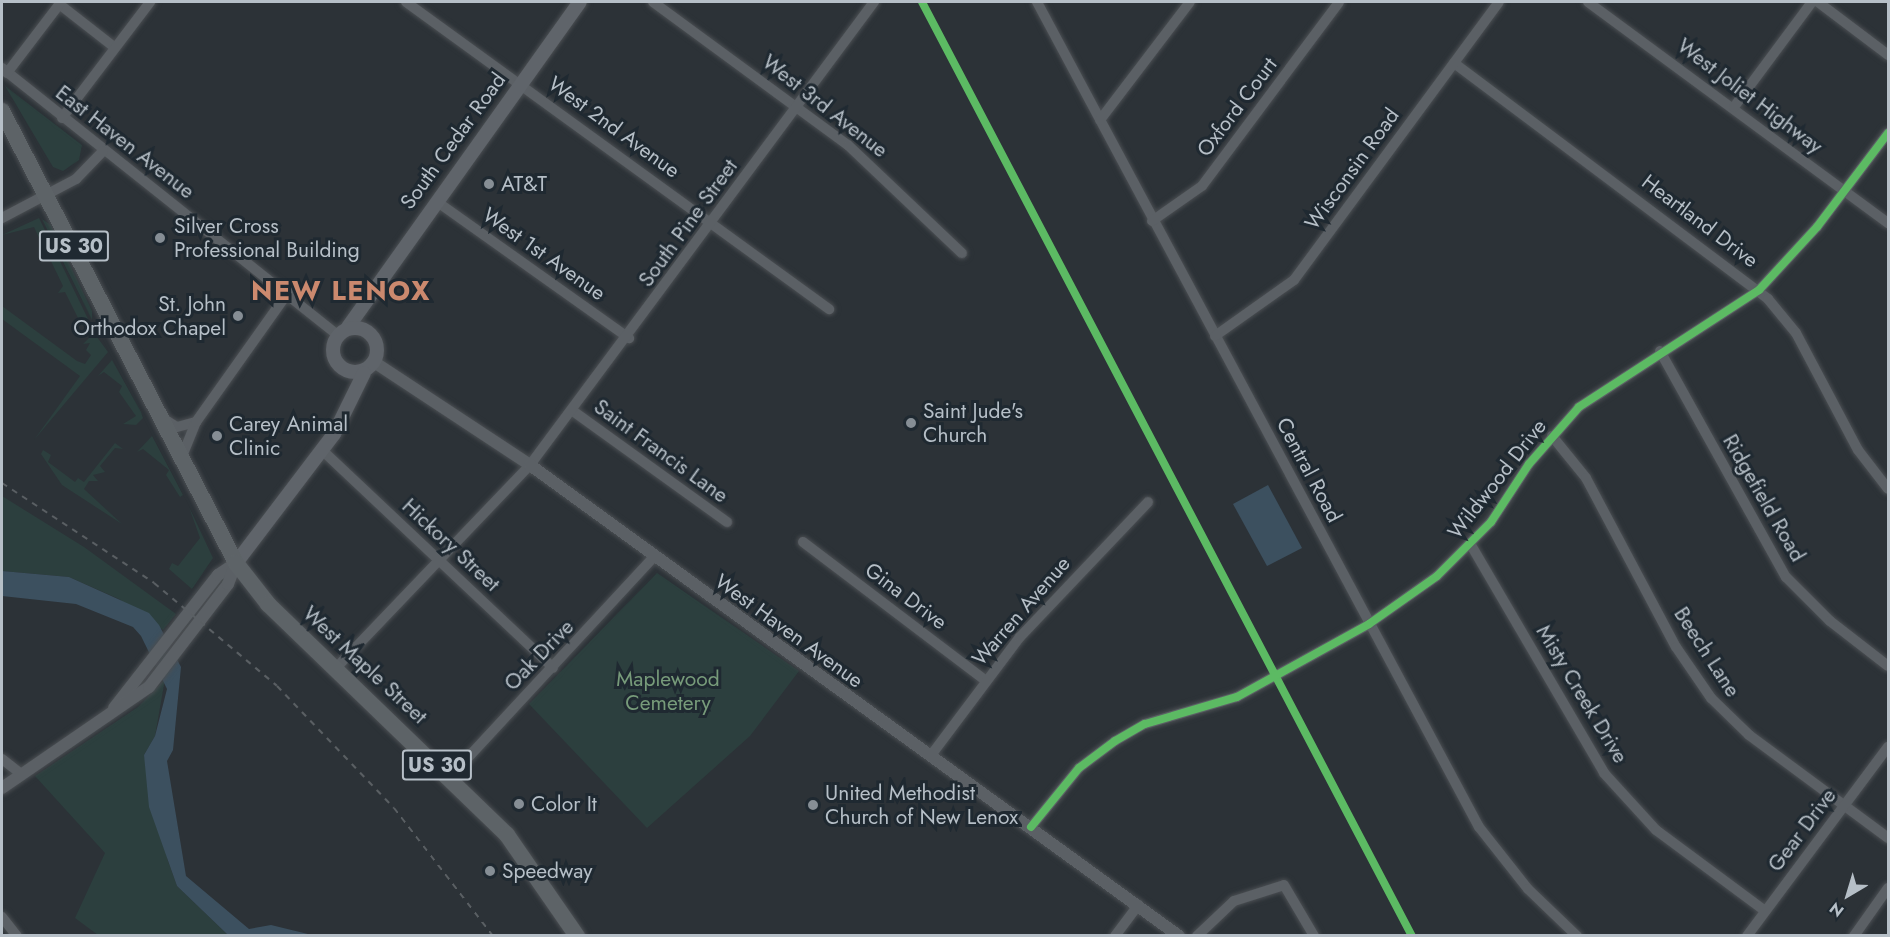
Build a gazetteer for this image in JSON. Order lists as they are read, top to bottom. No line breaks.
{"streets":{"main road":["South Cedar Road","US 30","West Maple Street"],"street":["West Joliet Highway","West 3rd Avenue","Oxford Court","West 2nd Avenue","East Haven Avenue","Wisconsin Road","Heartland Drive","South Pine Street","West 1st Avenue","Saint Francis Lane","Central Road","Wildwood Drive","Ridgefield Road","Hickory Street","Gina Drive","Warren Avenue","West Haven Avenue","Beech Lane","Oak Drive","Misty Creek Drive","Gear Drive"]},"crossings":[["West Joliet Highway","Wildwood Drive"],["West 3rd Avenue","South Pine Street"],["Oxford Court","Central Road"],["West 2nd Avenue","South Cedar Road"],["West 2nd Avenue","South Pine Street"],["South Cedar Road","East Haven Avenue"],["South Cedar Road","West 1st Avenue"],["South Cedar Road","West Haven Avenue"],["East Haven Avenue","West Haven Avenue"],["Wisconsin Road","Heartland Drive"],["Wisconsin Road","Central Road"],["Heartland Drive","Wildwood Drive"],["South Pine Street","West 1st Avenue"],["South Pine Street","Saint Francis Lane"],["South Pine Street","Hickory Street"],["South Pine Street","West Haven Avenue"],["South Pine Street","West Maple Street"],["US 30","West Maple Street"],["Central Road","Wildwood Drive"],["Wildwood Drive","Ridgefield Road"],["Wildwood Drive","West Haven Avenue"],["Wildwood Drive","Beech Lane"],["Wildwood Drive","Misty Creek Drive"],["Hickory Street","Oak Drive"],["Gina Drive","Warren Avenue"],["Warren Avenue","West Haven Avenue"],["West Haven Avenue","Oak Drive"],["Beech Lane","Gear Drive"],["Oak Drive","West Maple Street"],["Misty Creek Drive","Gear Drive"]],"districts":["NEW LENOX"],"parks":["Maplewood Cemetery"],"places":["AT&T","Silver Cross Professional Building","St. John Orthodox Chapel","Saint Jude's Church","Carey Animal Clinic","Color It","United Methodist Church of New Lenox","Speedway"],"north":"bottom left"}
